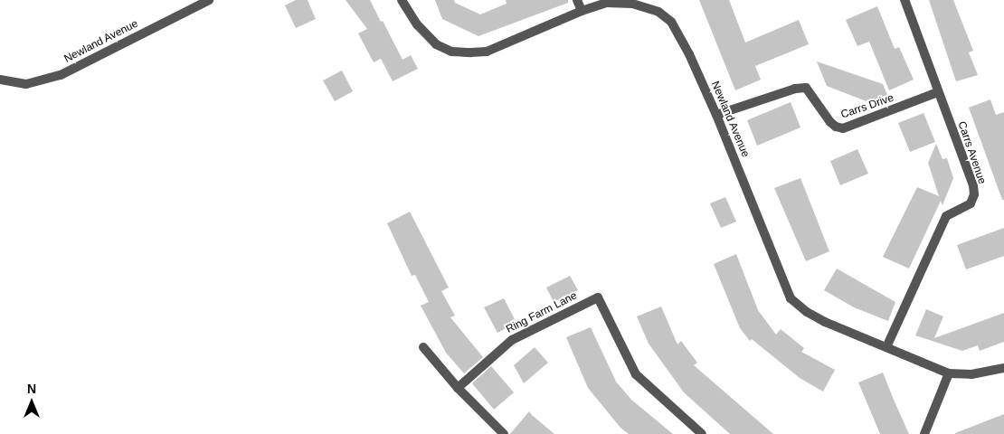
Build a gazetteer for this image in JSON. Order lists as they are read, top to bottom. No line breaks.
{"streets":{"street":["Newland Avenue","Carrs Drive","Carrs Avenue","Ring Farm Lane"]},"crossings":[["Newland Avenue","Carrs Drive"],["Newland Avenue","Carrs Avenue"],["Carrs Drive","Carrs Avenue"]],"north":"top"}
